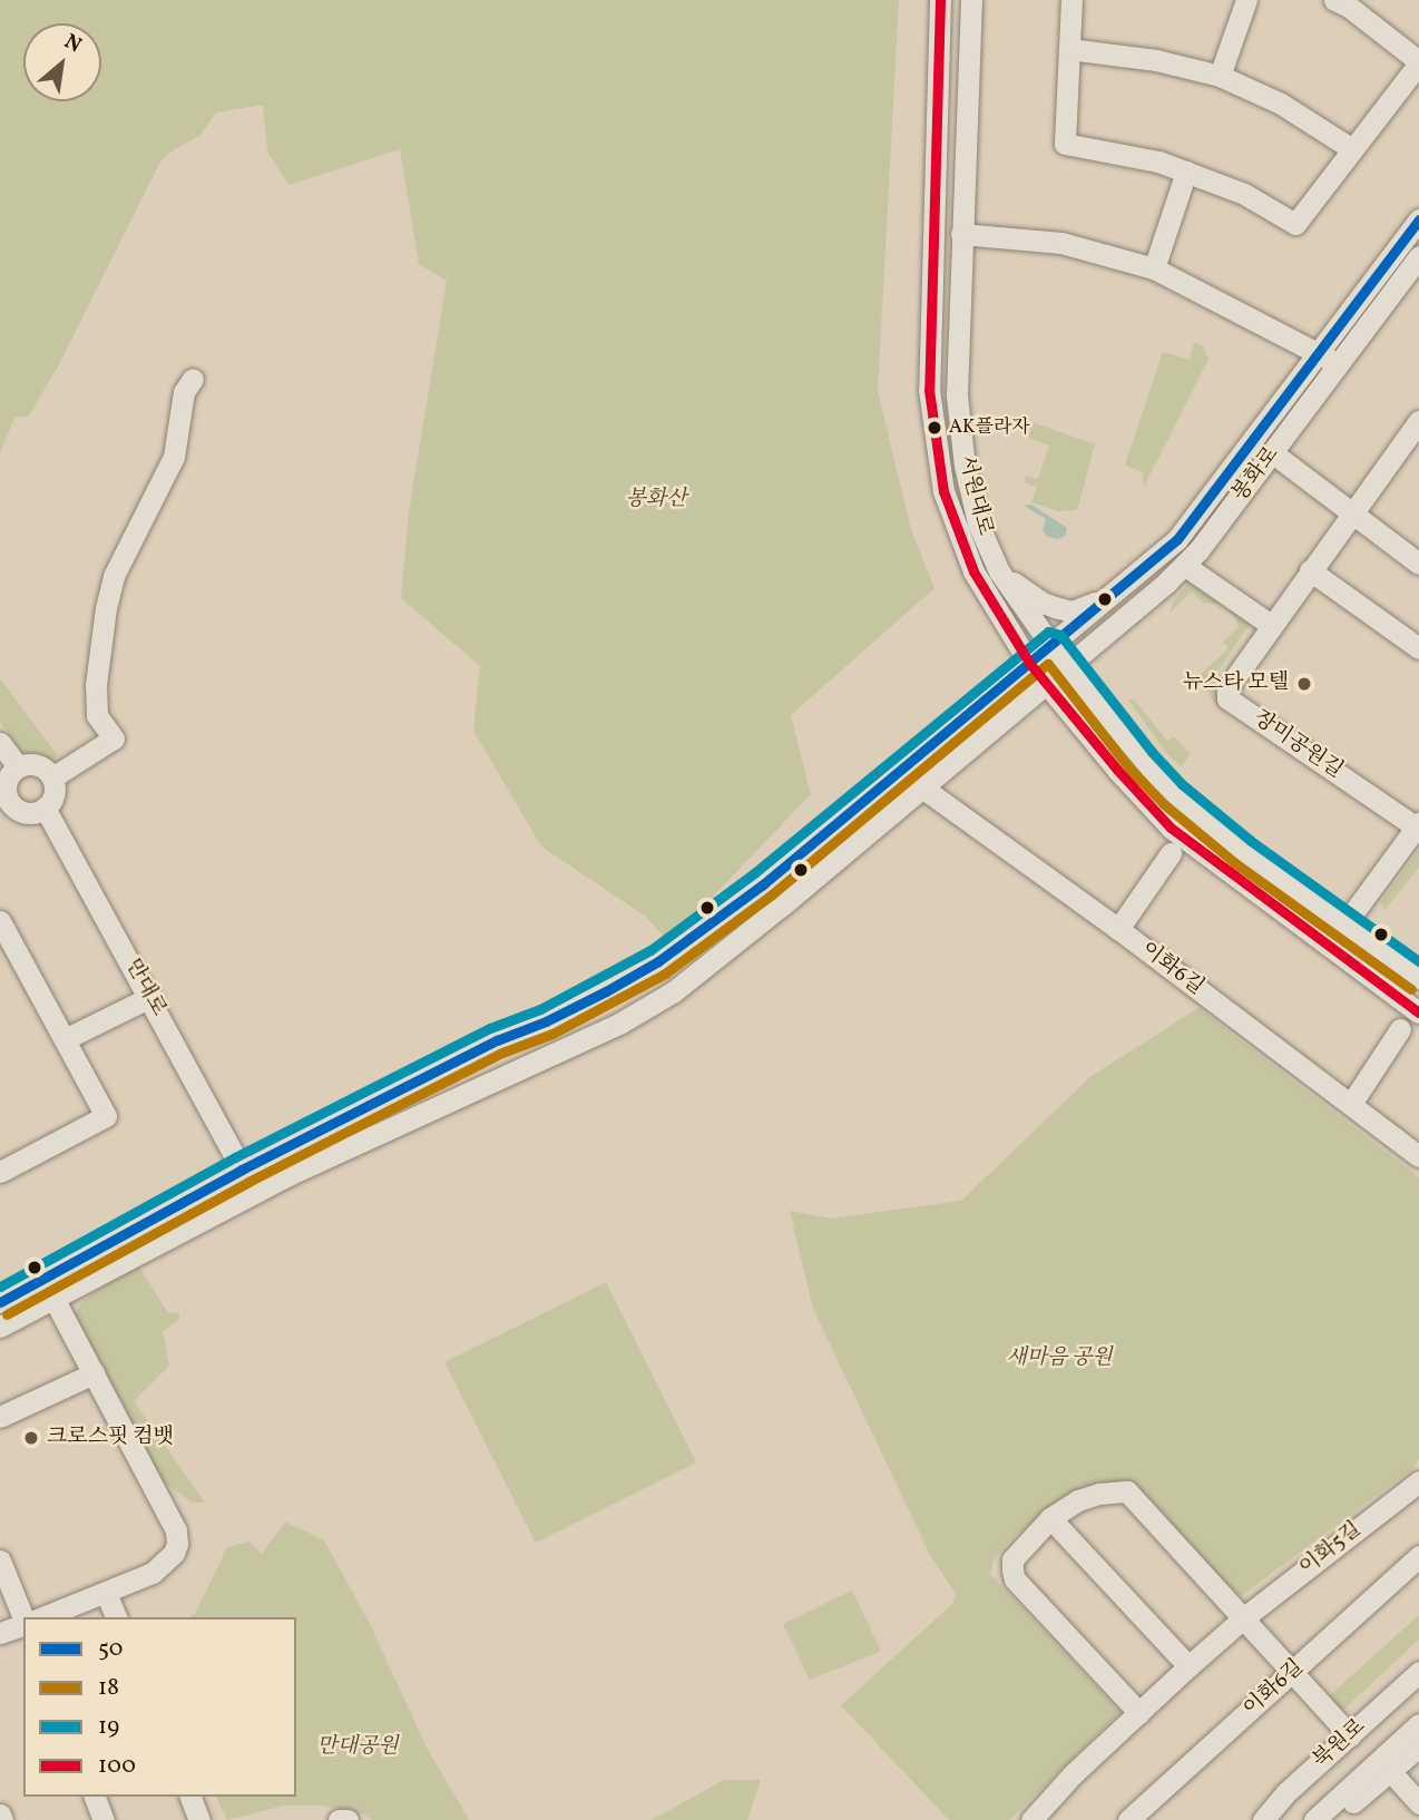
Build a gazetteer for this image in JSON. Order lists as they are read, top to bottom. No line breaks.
{"streets":{"street":["봉화로","서원대로","장미공원길","이화6길","만대로","이화5길","북원로"]},"crossings":[["봉화로","서원대로"],["봉화로","이화6길"],["봉화로","만대로"]],"parks":["봉화산","새마음 공원","만대공원"],"places":["AK플라자","뉴스타 모텔","크로스핏 컴뱃"],"lines":["transit line 100","transit line 50","transit line 19","transit line 18"],"legend":["50","18","19","100"],"north":"top right"}
